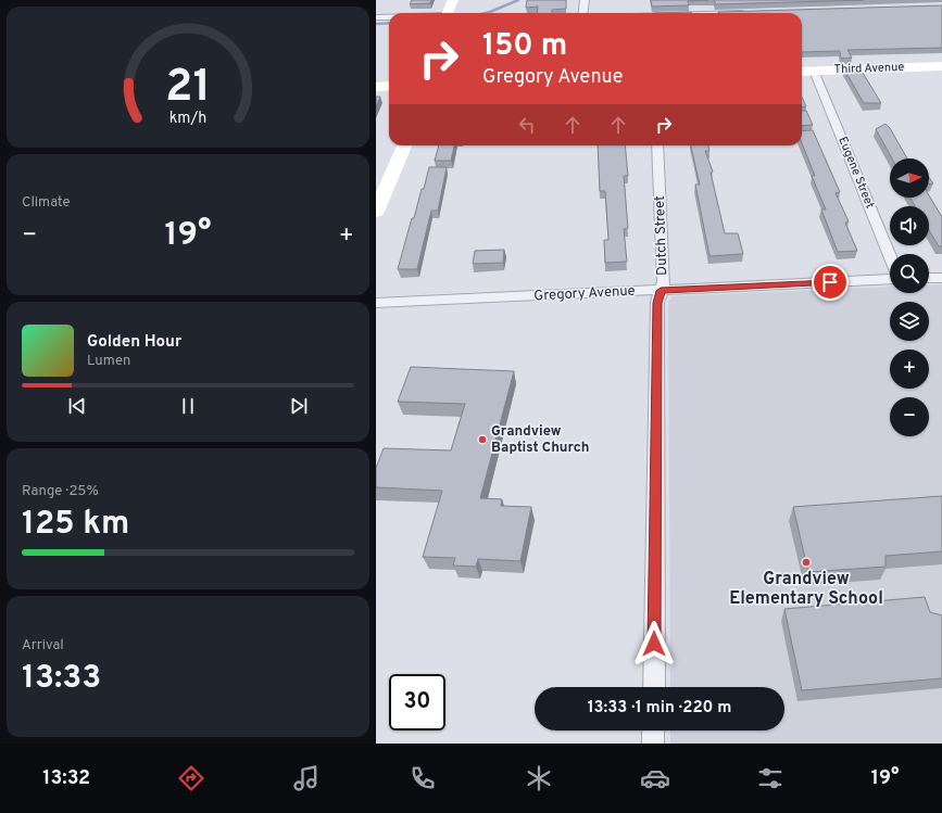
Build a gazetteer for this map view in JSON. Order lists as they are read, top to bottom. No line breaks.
{"streets":{"street":["Third Avenue","Eugene Street","Dutch Street","Gregory Avenue"]},"crossings":[["Third Avenue","Eugene Street"],["Dutch Street","Gregory Avenue"]],"places":["Grandview Baptist Church","Grandview Elementary School"],"north":"right","page":{"turn":["150 m","Gregory Avenue"],"tile":["Climate",["Range · 25%","125 km"],["Arrival","13:33"]],"map_buttons":["+","−"],"heat":["−","19°","+"],"song":["Golden Hour","Lumen"],"limit":"30","trip":"13:33 · 1 min · 220 m","tabs":["13:32","19°"],"gauge":["21","km/h"]}}
